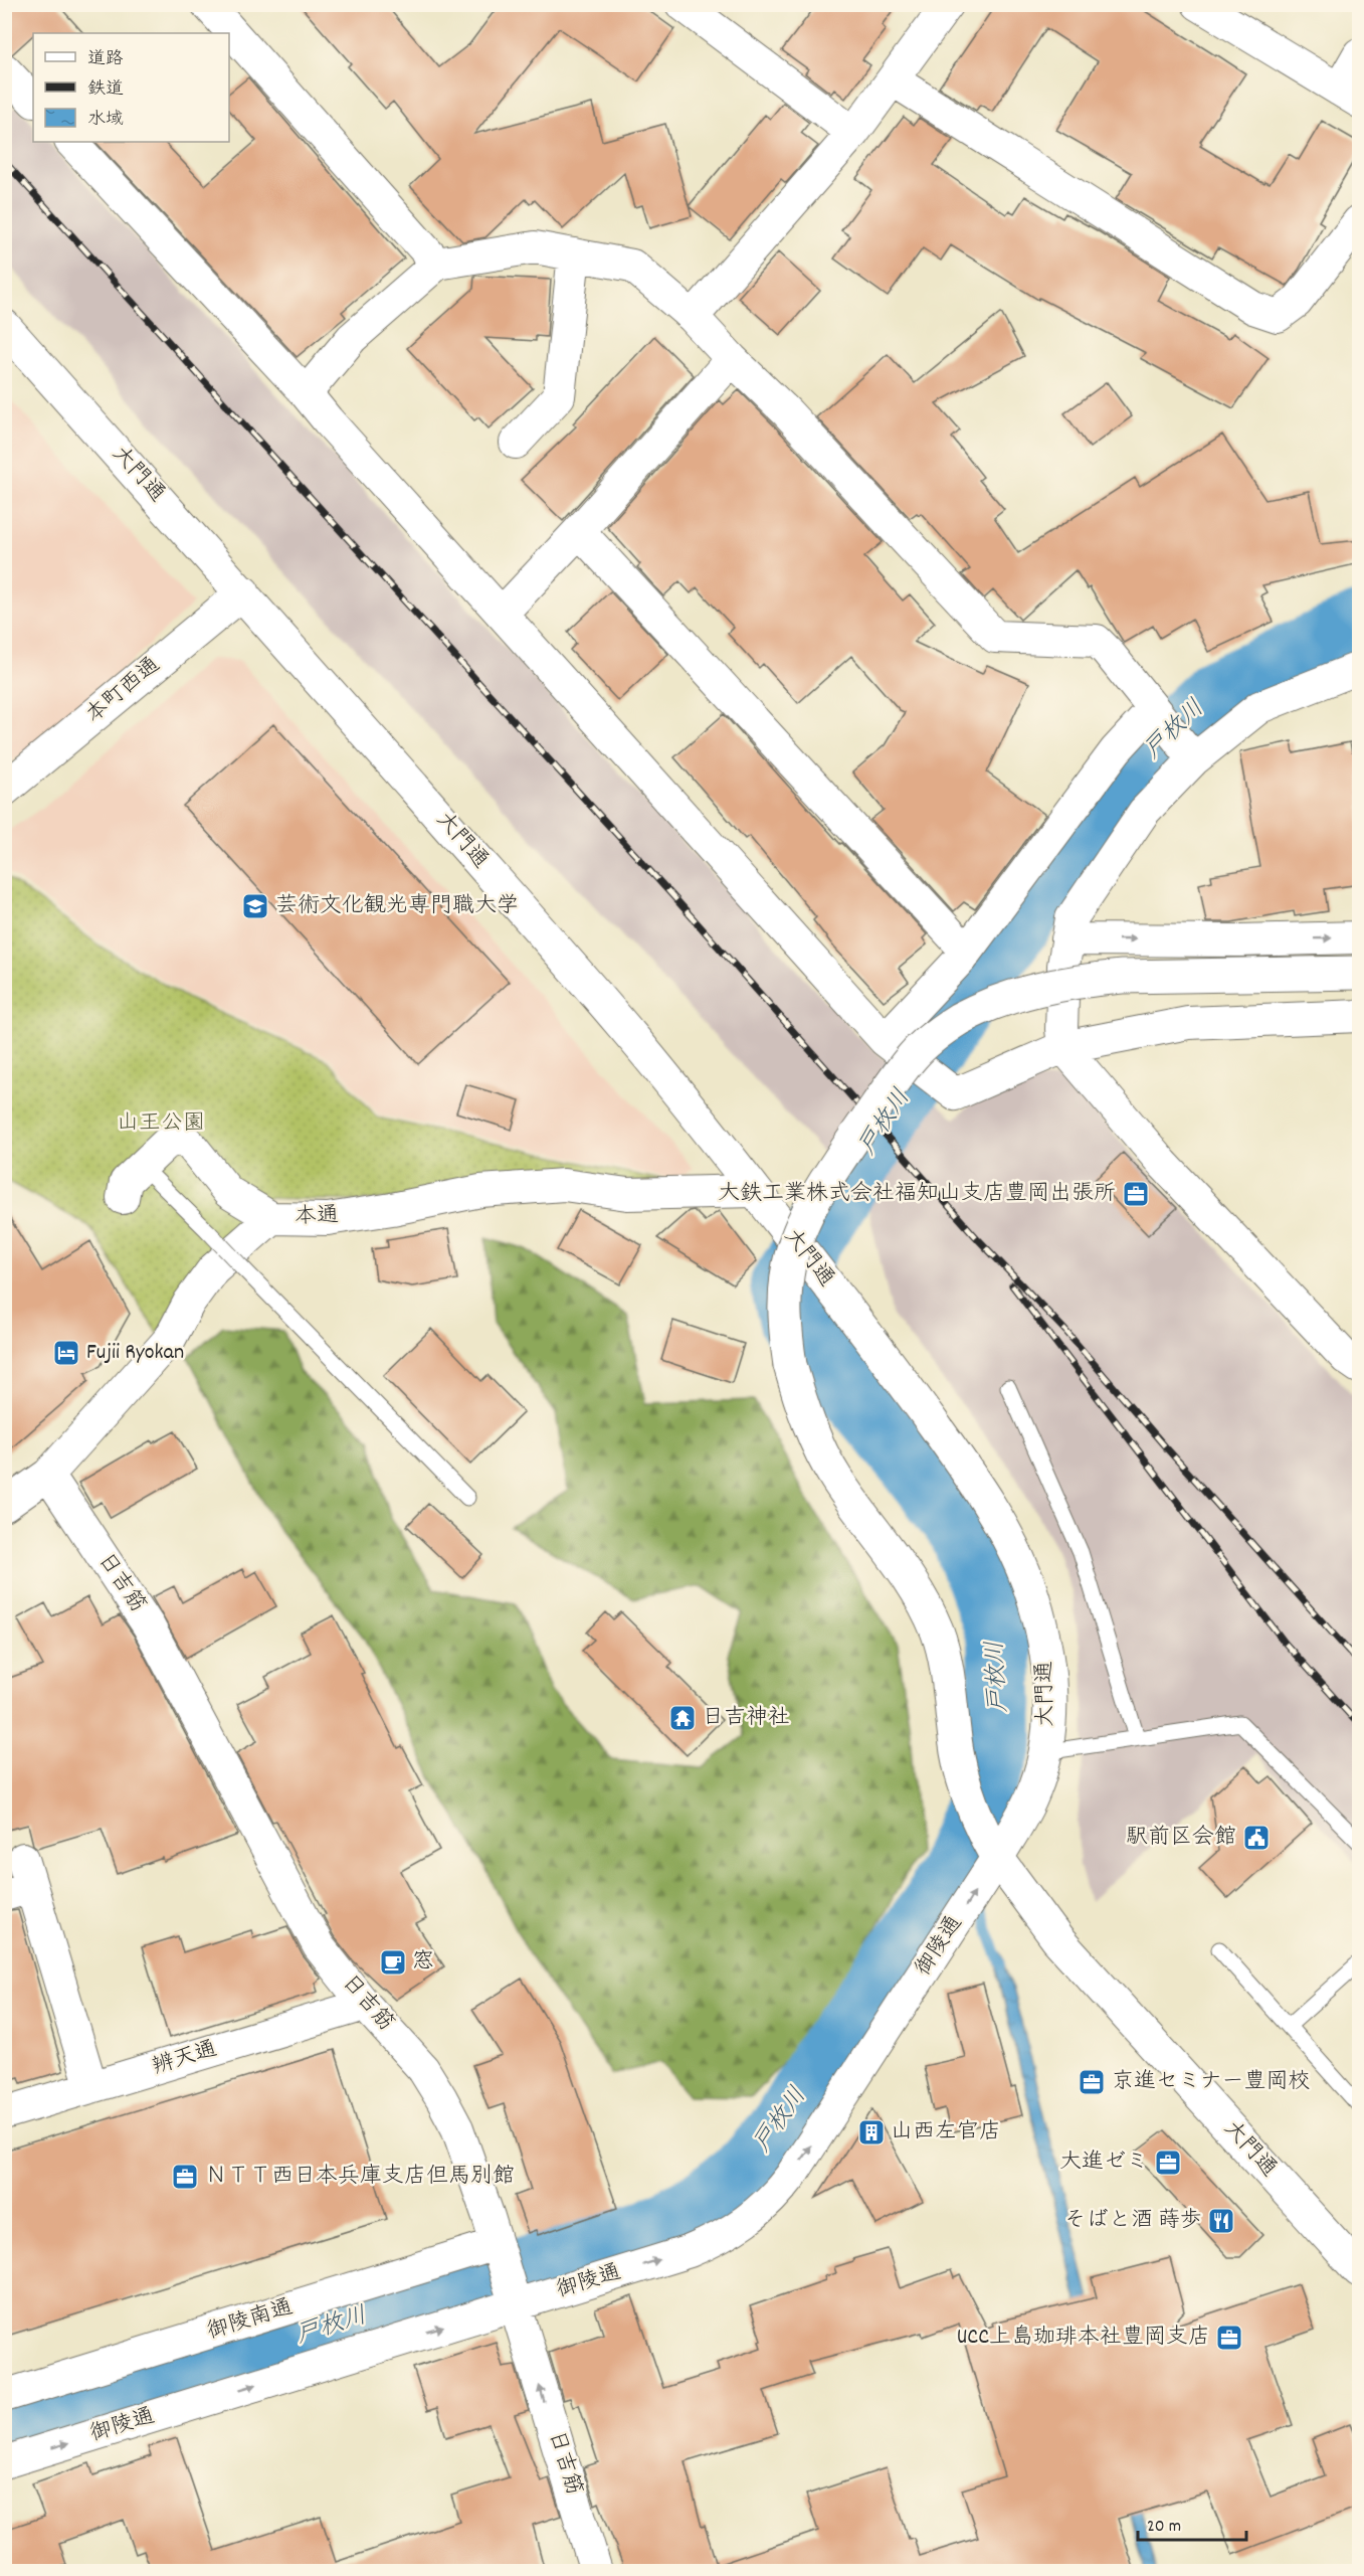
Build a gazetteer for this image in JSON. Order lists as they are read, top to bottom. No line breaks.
{"streets":{"street":["大門通","本町西通","本通","日吉筋","御陵通","辨天通","御陵南通"]},"crossings":[["大門通","本町西通"],["大門通","本通"],["大門通","御陵通"],["本通","日吉筋"],["日吉筋","御陵通"],["日吉筋","辨天通"],["日吉筋","御陵南通"]],"one_way":["御陵通"],"water":["戸枚川"],"parks":["山王公園"],"places":{"school or university":["芸術文化観光専門職大学"],"office":["大鉄工業株式会社福知山支店豊岡出張所","京進セミナー豊岡校","大進ゼミ","ＮＴＴ西日本兵庫支店但馬別館","UCC上島珈琲本社豊岡支店"],"hotel":["Fujii Ryokan"],"temple":["日吉神社"],"public building":["駅前区会館"],"cafe":["窓"],"building":["山西左官店"],"restaurant":["そばと酒 蒔歩"]},"legend":["道路","鉄道","水域"],"scale_bar":"20 m"}
